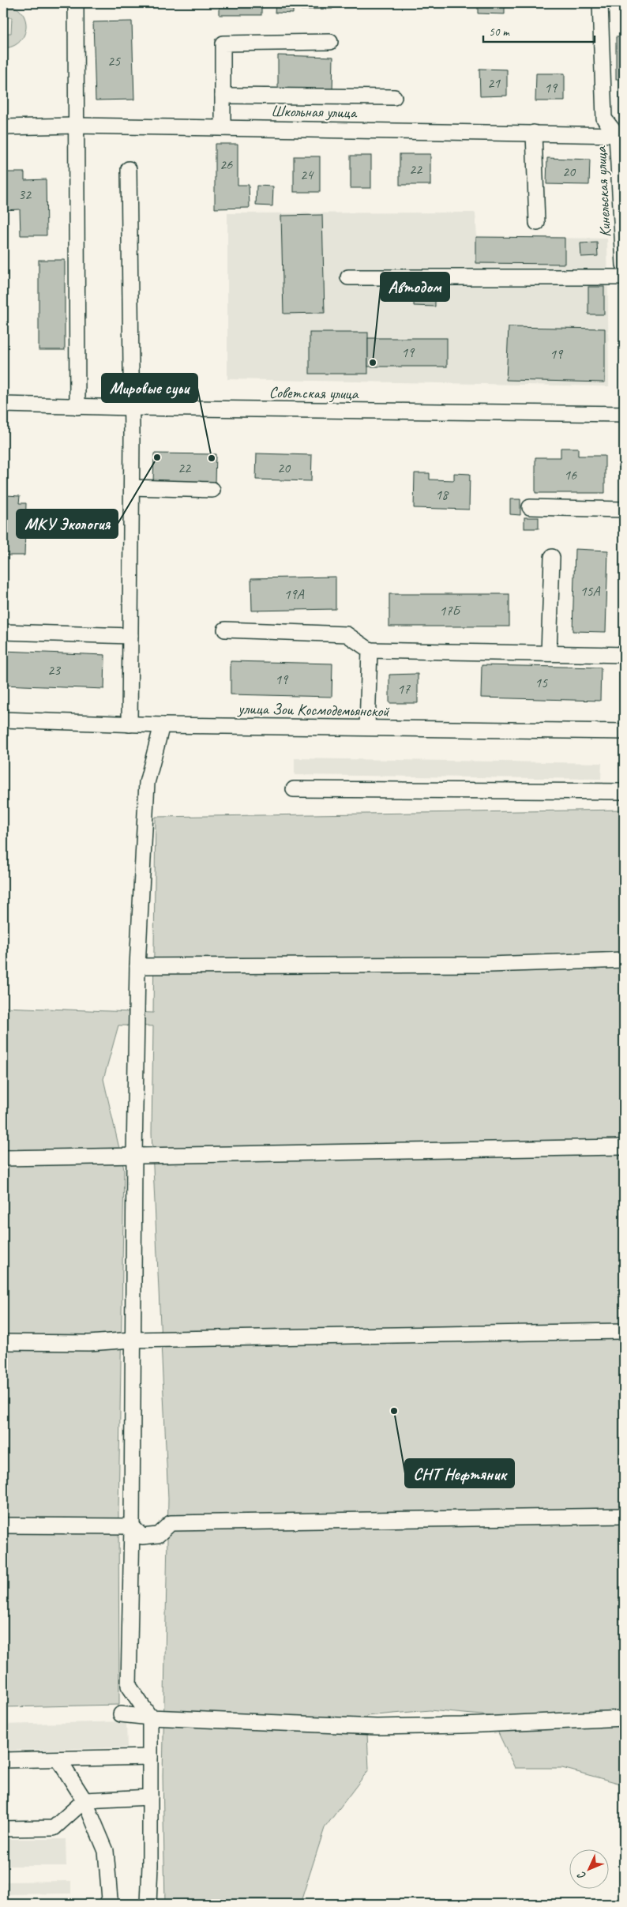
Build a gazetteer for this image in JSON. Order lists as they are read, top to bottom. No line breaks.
{"streets":{"street":["Школьная улица","Кинельская улица","Советская улица","улица Зои Космодемьянской"]},"crossings":[["Школьная улица","Кинельская улица"]],"places":["Автодом","МКУ Экология","Мировые суьи","СНТ Нефтяник"],"house_numbers":["25","21","19","26","22","20","24","32","19","19","22","20","16","18","15А","19А","17Б","23","19","15","17"],"scale_bar":"50 m","north":"bottom left"}
